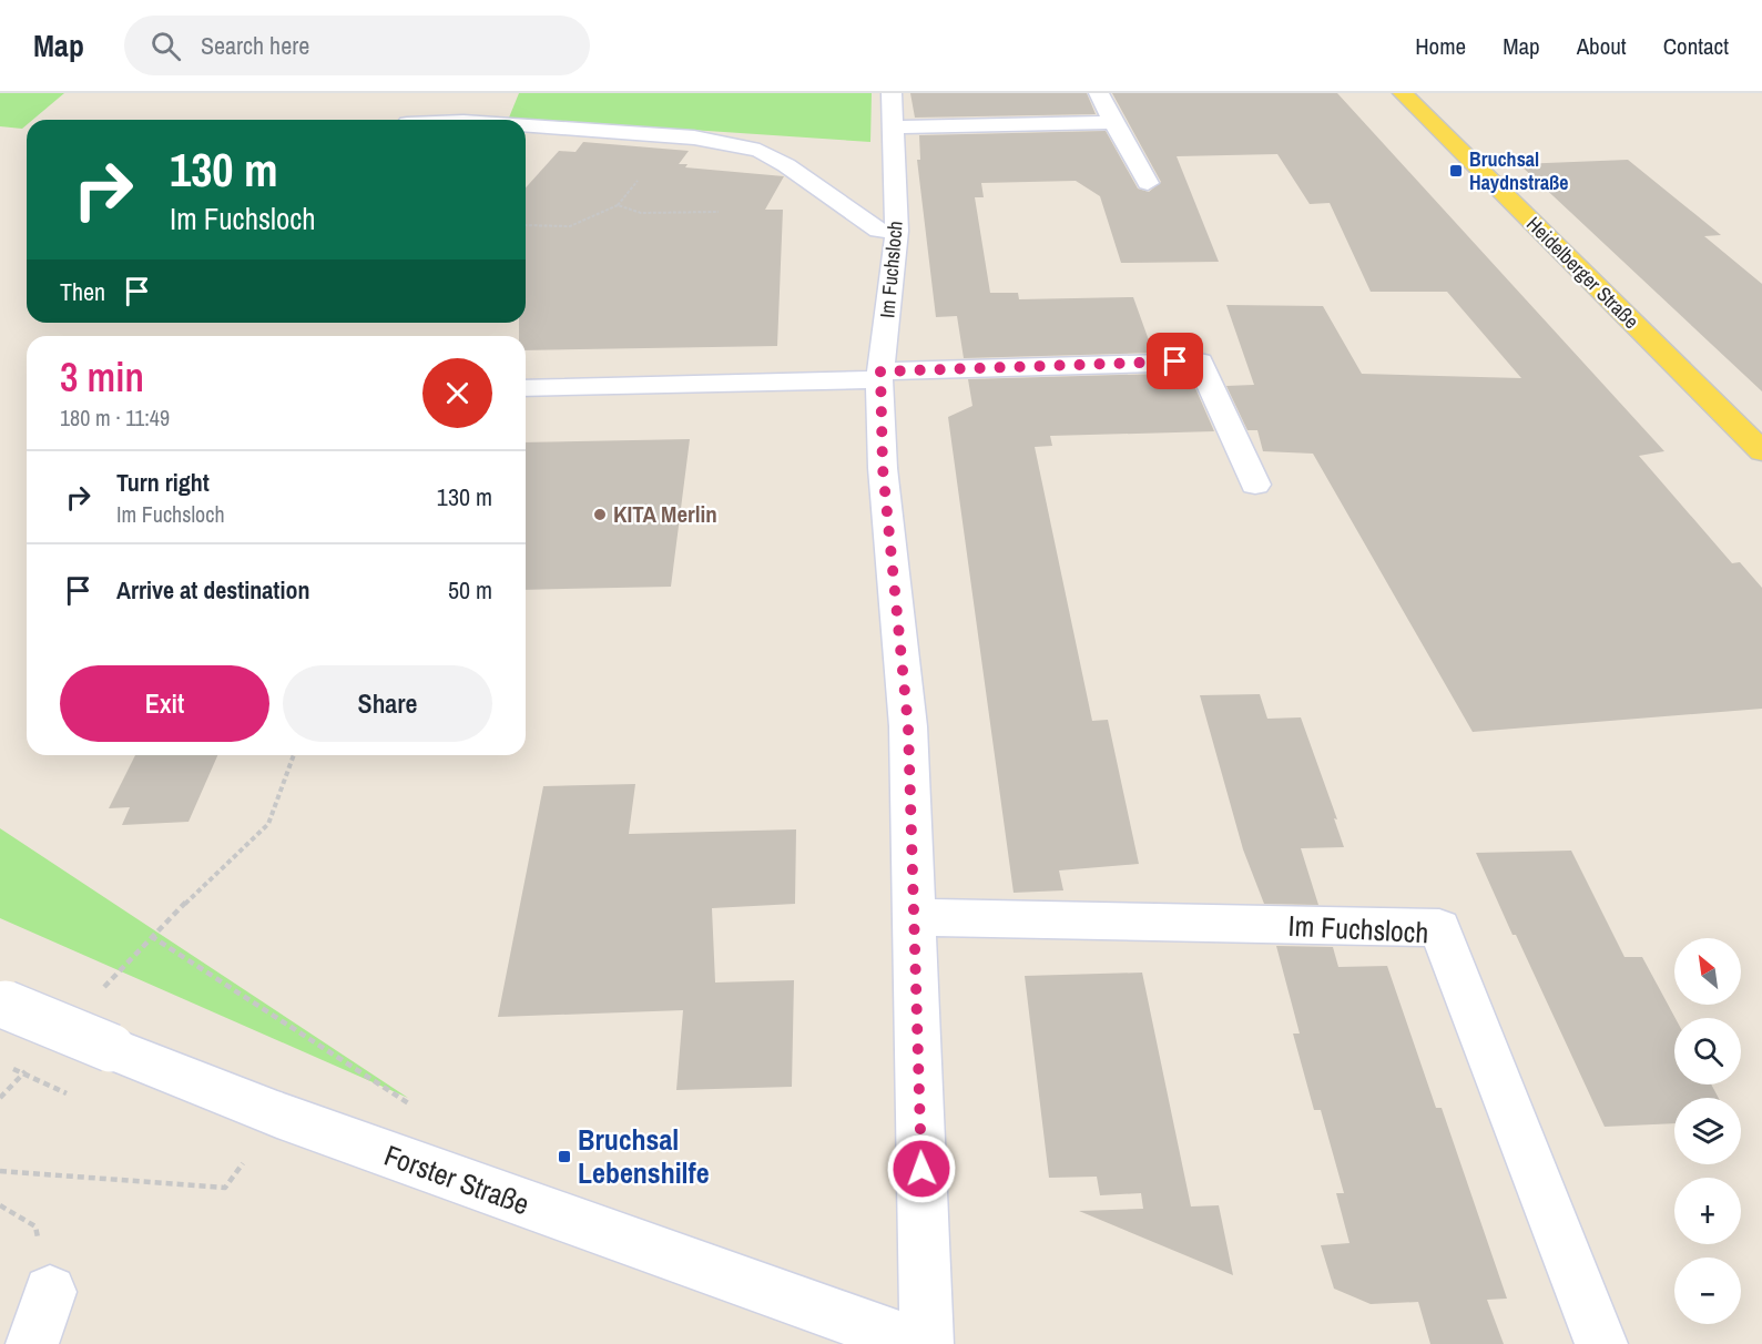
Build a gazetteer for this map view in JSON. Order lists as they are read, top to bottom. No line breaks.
{"streets":{"main road":["Heidelberger Straße"],"street":["Im Fuchsloch","Forster Straße"]},"places":{"transit":["Bruchsal Haydnstraße","Bruchsal Lebenshilfe"],"other":["KITA Merlin"]},"north":"top left","page":{"header":"Map","search":"Search here","nav":["Home","Map","About","Contact"],"turn":["130 m","Im Fuchsloch"],"then":"Then","heading":["3 min","180 m · 11:49"],"list":[{"name":"Turn right","note":"Im Fuchsloch","value":"130 m"},{"name":"Arrive at destination","value":"50 m"}],"buttons":["Exit","Share"],"map_buttons":["+","−"]}}
